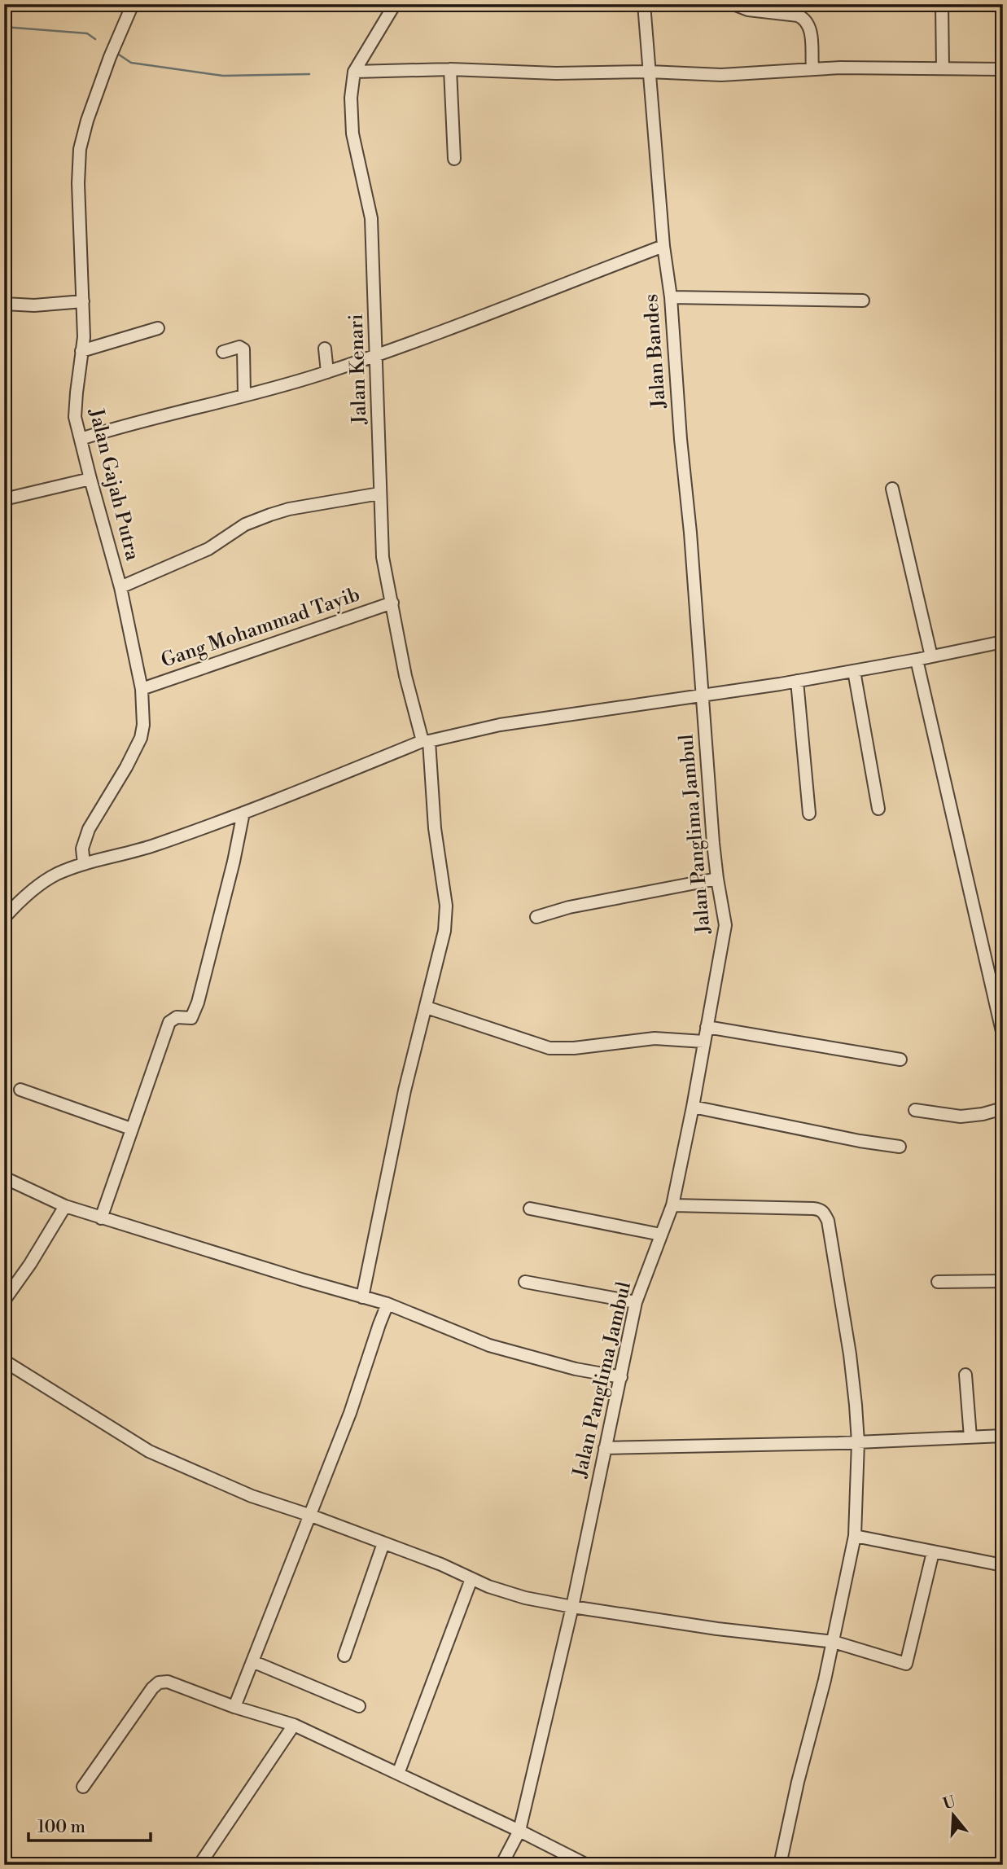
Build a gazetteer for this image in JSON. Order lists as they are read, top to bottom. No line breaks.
{"streets":{"street":["Jalan Bandes","Jalan Kenari","Jalan Gajah Putra","Gang Mohammad Tayib","Jalan Panglima Jambul"]},"crossings":[["Jalan Bandes","Jalan Panglima Jambul"],["Jalan Kenari","Gang Mohammad Tayib"],["Jalan Gajah Putra","Gang Mohammad Tayib"]],"scale_bar":"100 m","north":"top"}
